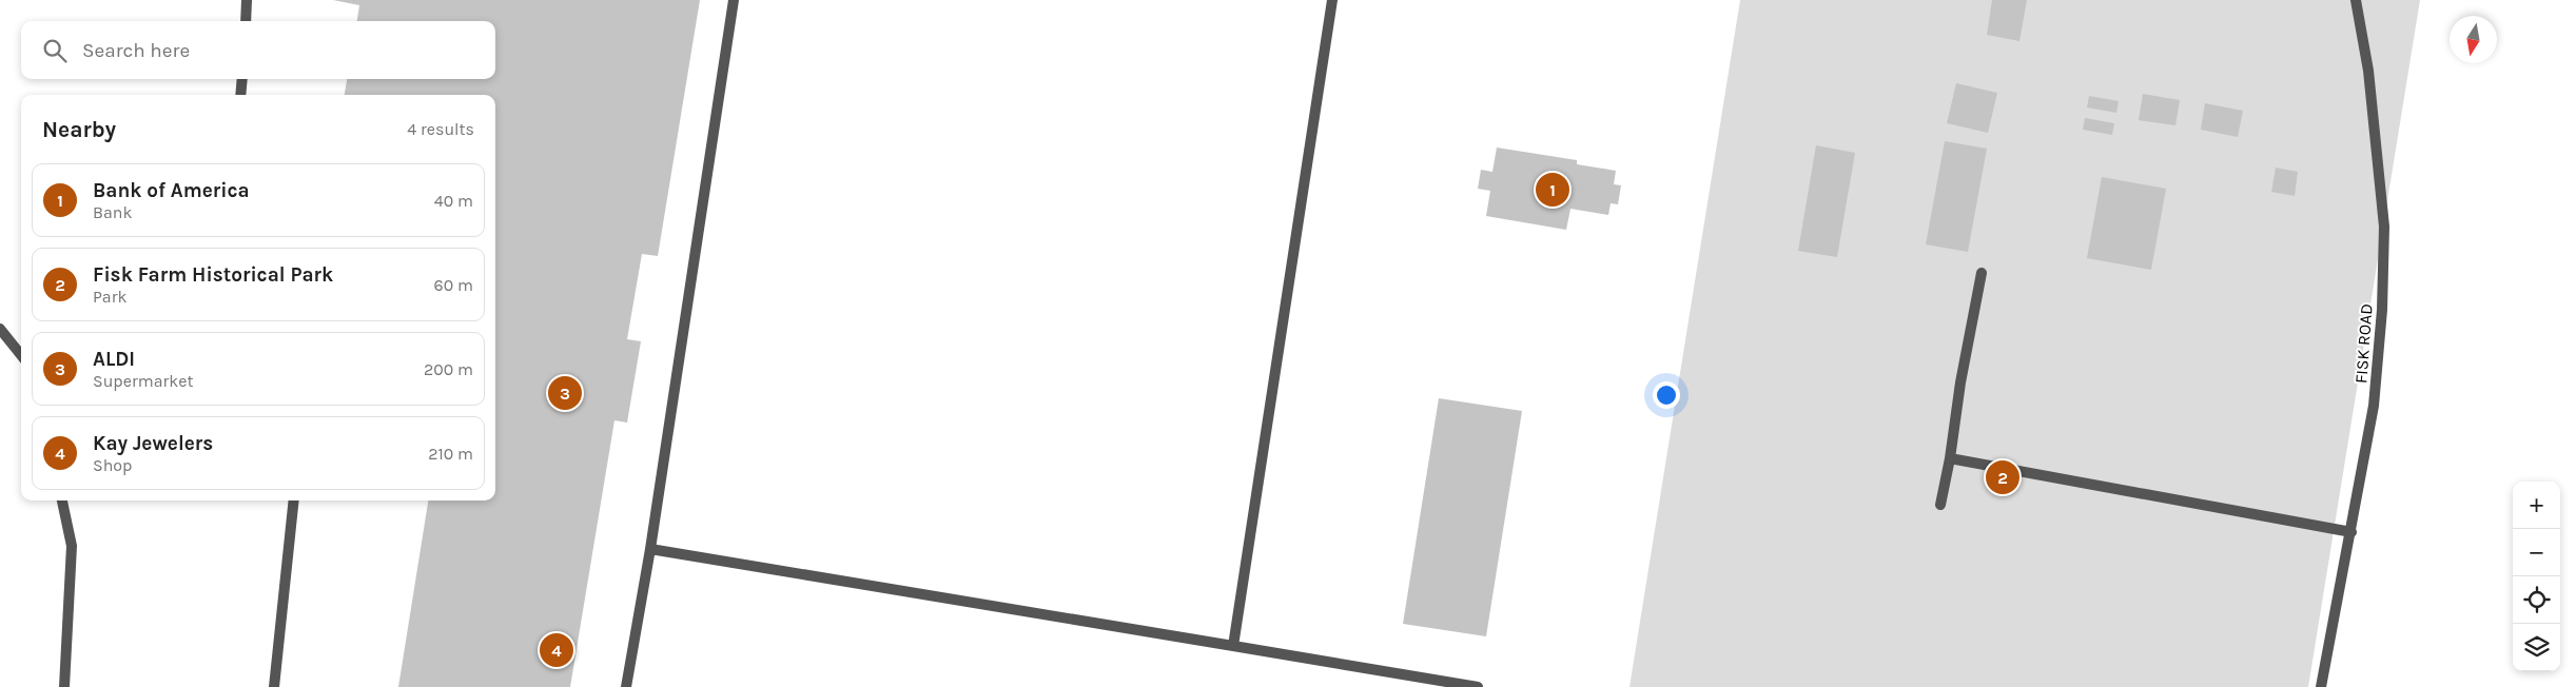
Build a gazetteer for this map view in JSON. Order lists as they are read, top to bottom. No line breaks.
{"streets":{"street":["FISK ROAD"]},"north":"bottom","page":{"search":"Search here","heading":["Nearby","4 results"],"list":[{"mark":"1","name":"Bank of America","note":"Bank","value":"40 m"},{"mark":"2","name":"Fisk Farm Historical Park","note":"Park","value":"60 m"},{"mark":"3","name":"ALDI","note":"Supermarket","value":"200 m"},{"mark":"4","name":"Kay Jewelers","note":"Shop","value":"210 m"}],"pins":["1","3","2","4"],"map_buttons":["+","−"]}}
